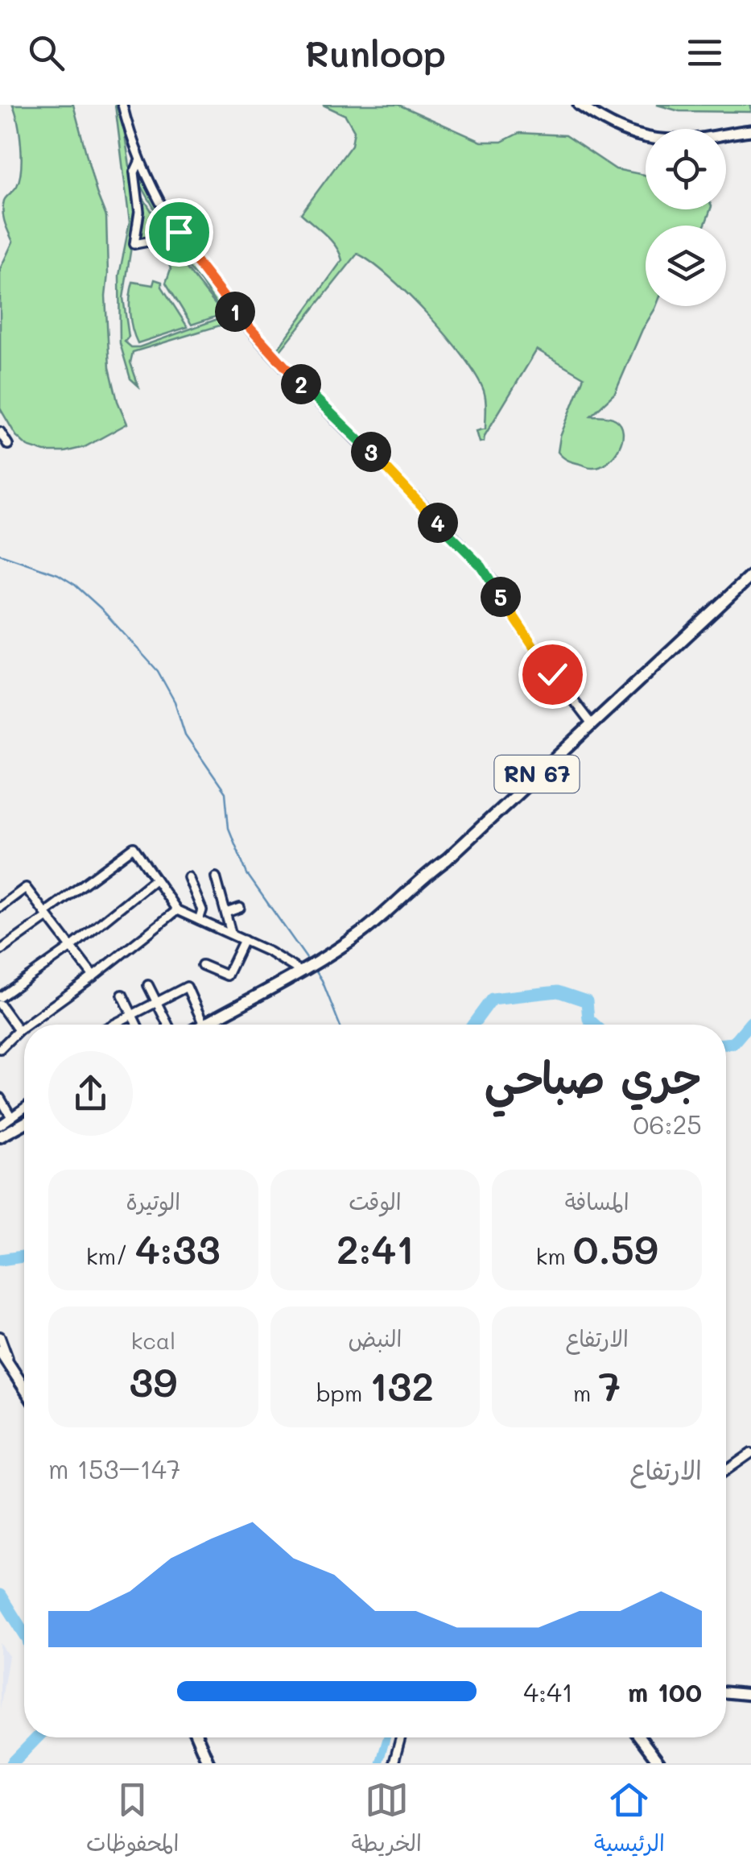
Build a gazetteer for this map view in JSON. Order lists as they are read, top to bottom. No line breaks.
{"streets":{"main road":["RN 67"]},"page":{"header":"Runloop","pins":["1","2","3","4","5"],"heading":["جري صباحي","06:25"],"stats":[["المسافة","0.59 km"],["الوقت","2:41"],["الوتيرة","4:33 /km"],["الارتفاع","7 m"],["النبض","132 bpm"],["kcal","39"]],"chart":["الارتفاع","147–153 m"],"list":[{"name":"100 m","note":"4:41"}],"tabs":["الرئيسية","الخريطة","المحفوظات"]}}
